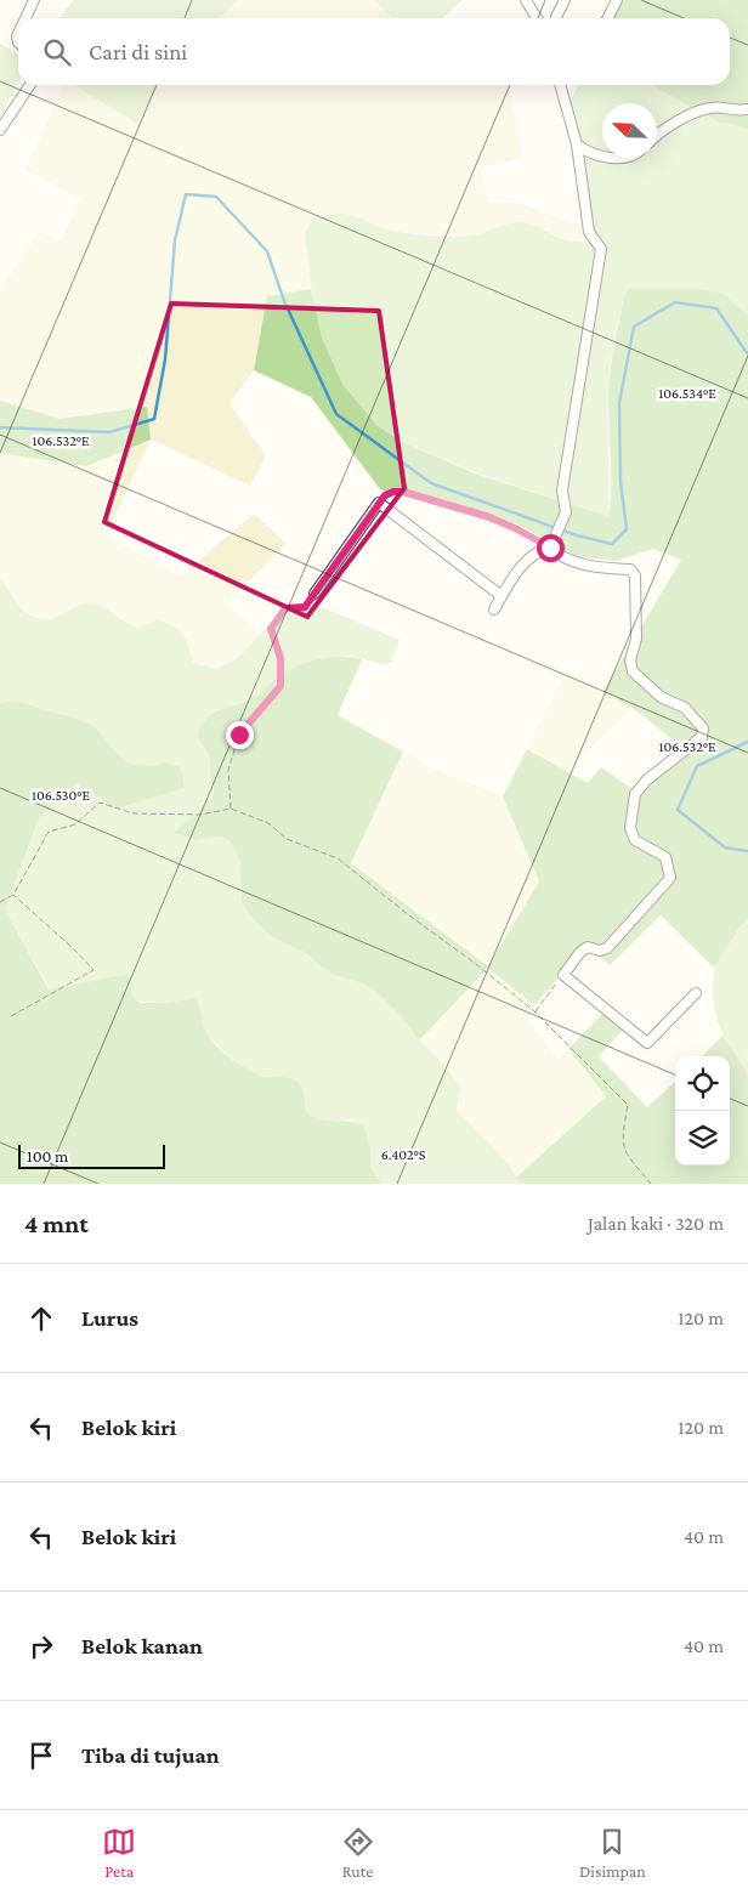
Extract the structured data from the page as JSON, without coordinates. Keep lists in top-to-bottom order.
{
  "scale_bar": "100 m",
  "north": "top left",
  "page": {
    "search": "Cari di sini",
    "scale": "100 m",
    "heading": ["4 mnt", "Jalan kaki · 320 m"],
    "list": [
      ["Lurus", "120 m"],
      ["Belok kiri", "120 m"],
      ["Belok kiri", "40 m"],
      ["Belok kanan", "40 m"],
      "Tiba di tujuan"
    ],
    "nav": ["Peta", "Rute", "Disimpan"]
  },
  "coordinates": [
    "106.534°E",
    "106.532°E",
    "106.530°E",
    "6.402°S"
  ]
}
